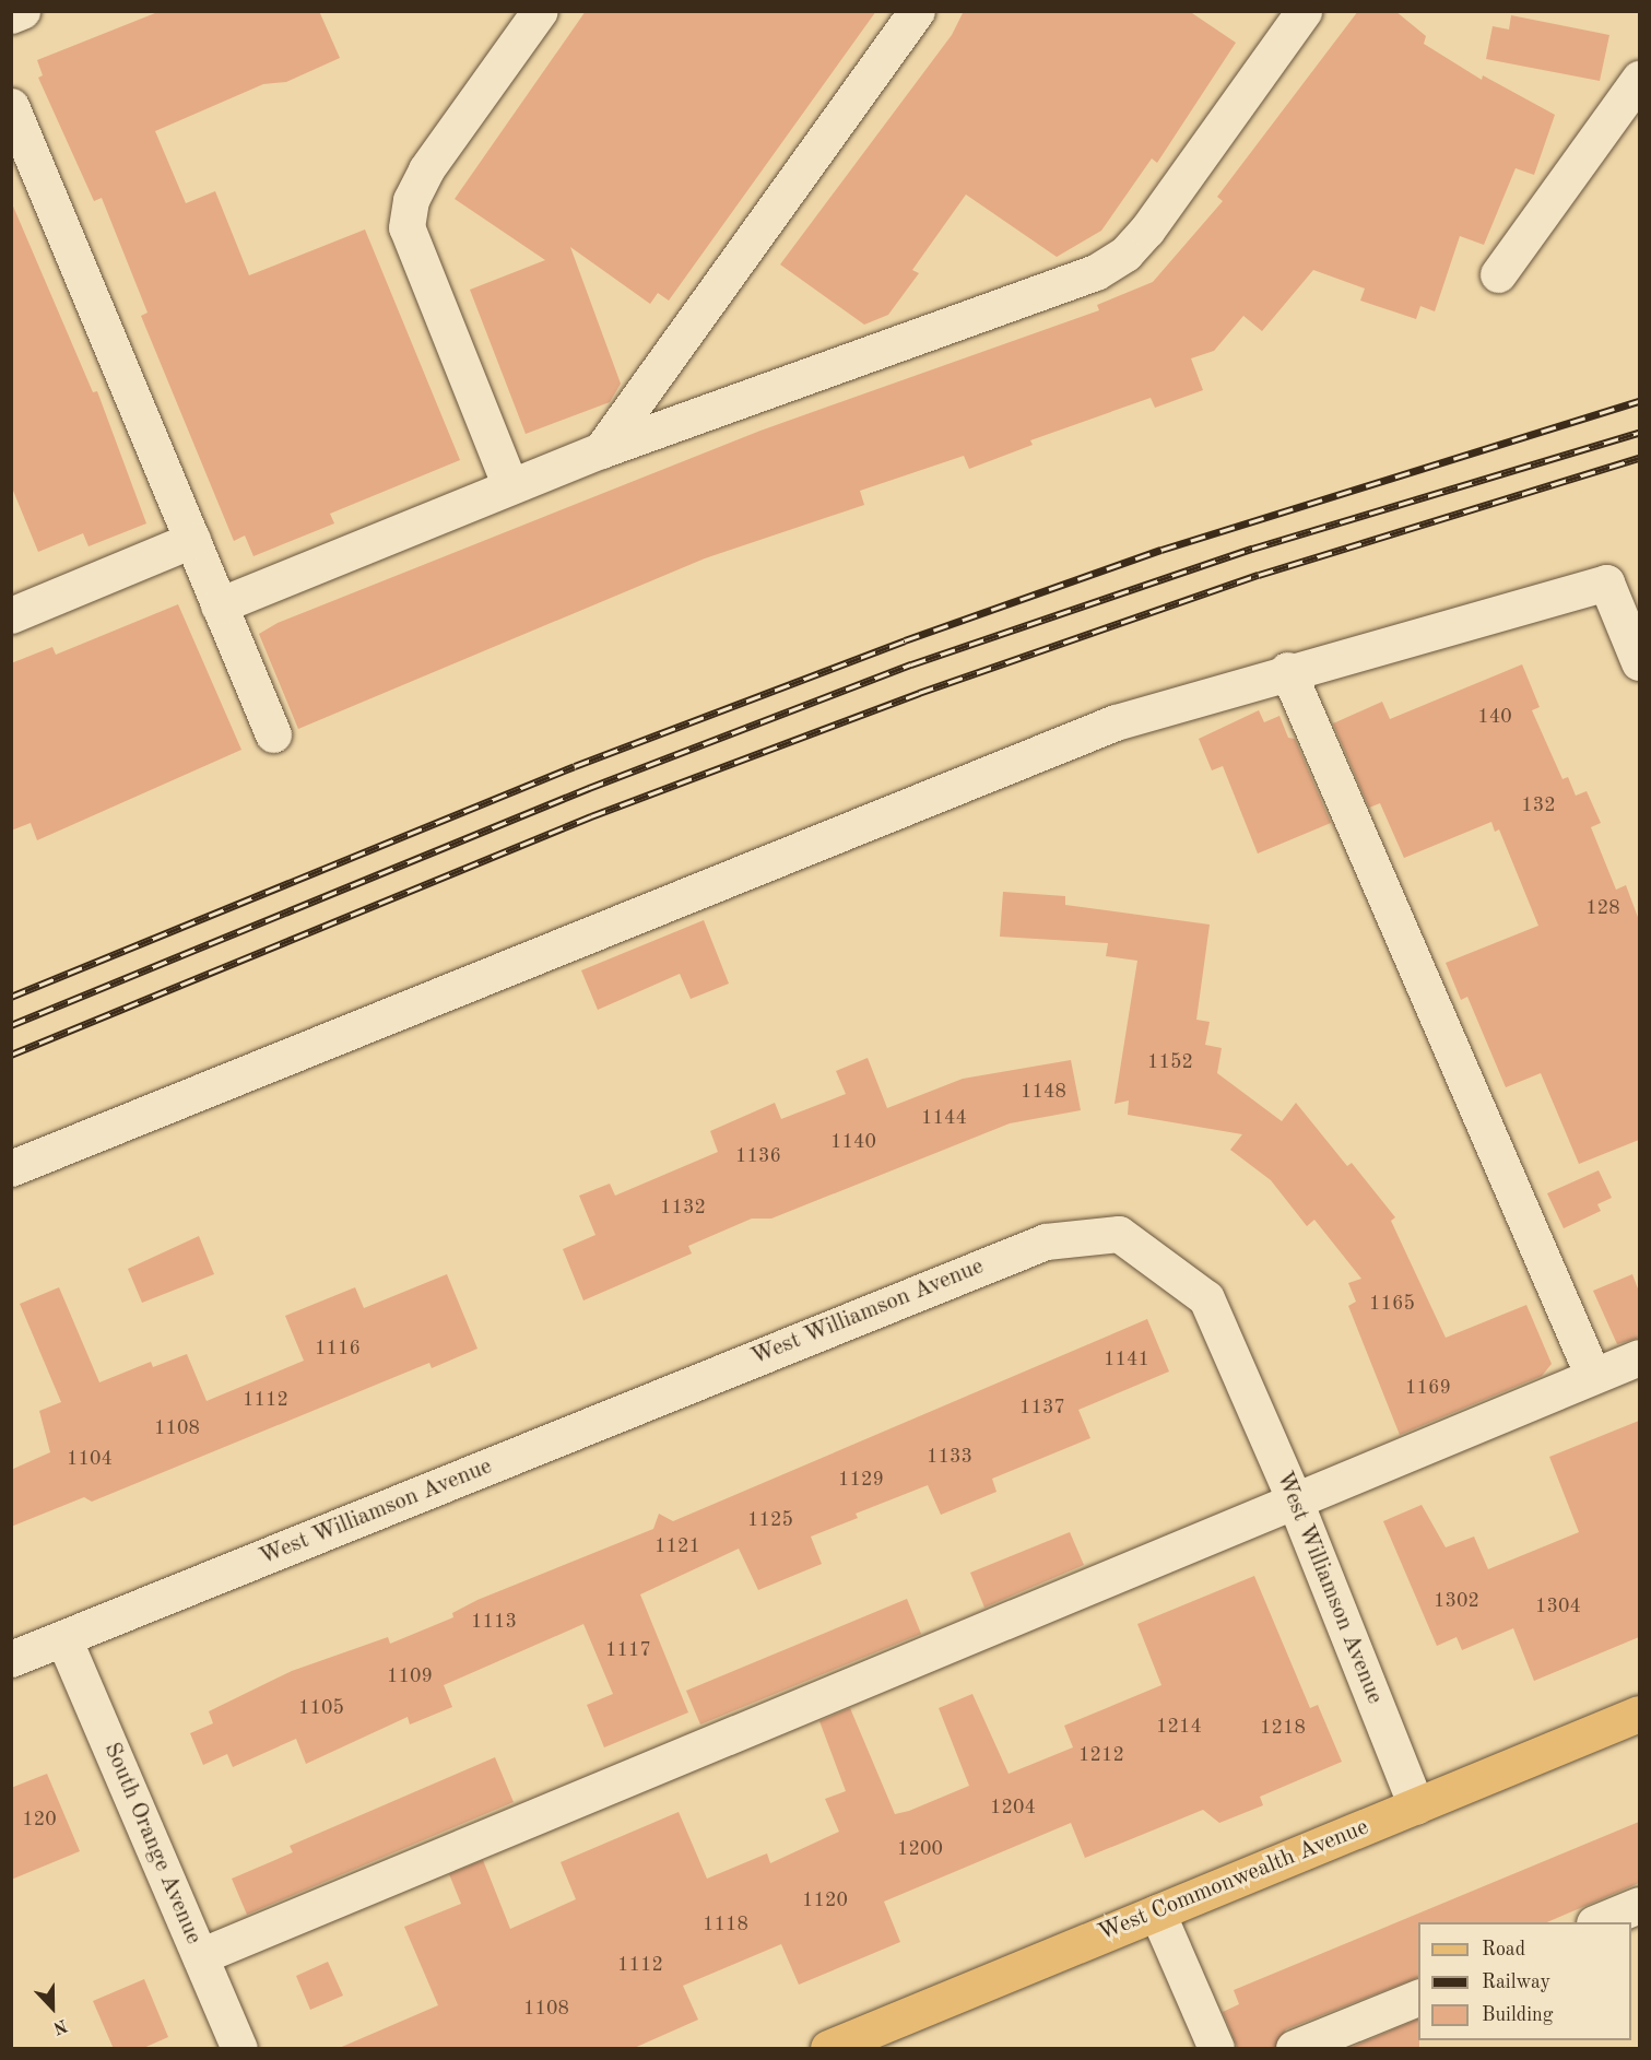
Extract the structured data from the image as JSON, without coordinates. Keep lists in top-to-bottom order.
{
  "streets": {
    "main road": ["West Commonwealth Avenue"],
    "street": ["West Williamson Avenue", "South Orange Avenue"]
  },
  "crossings": [
    ["West Williamson Avenue", "South Orange Avenue"],
    ["West Williamson Avenue", "West Commonwealth Avenue"]
  ],
  "house_numbers": [
    "140",
    "132",
    "128",
    "1152",
    "1148",
    "1144",
    "1140",
    "1136",
    "1132",
    "1165",
    "1116",
    "1141",
    "1169",
    "1112",
    "1137",
    "1108",
    "1133",
    "1104",
    "1129",
    "1125",
    "1121",
    "1302",
    "1304",
    "1113",
    "1117",
    "1109",
    "1105",
    "1214",
    "1218",
    "1212",
    "1204",
    "120",
    "1200",
    "1120",
    "1118",
    "1112",
    "1108"
  ],
  "legend": ["Road", "Railway", "Building"],
  "north": "bottom"
}
